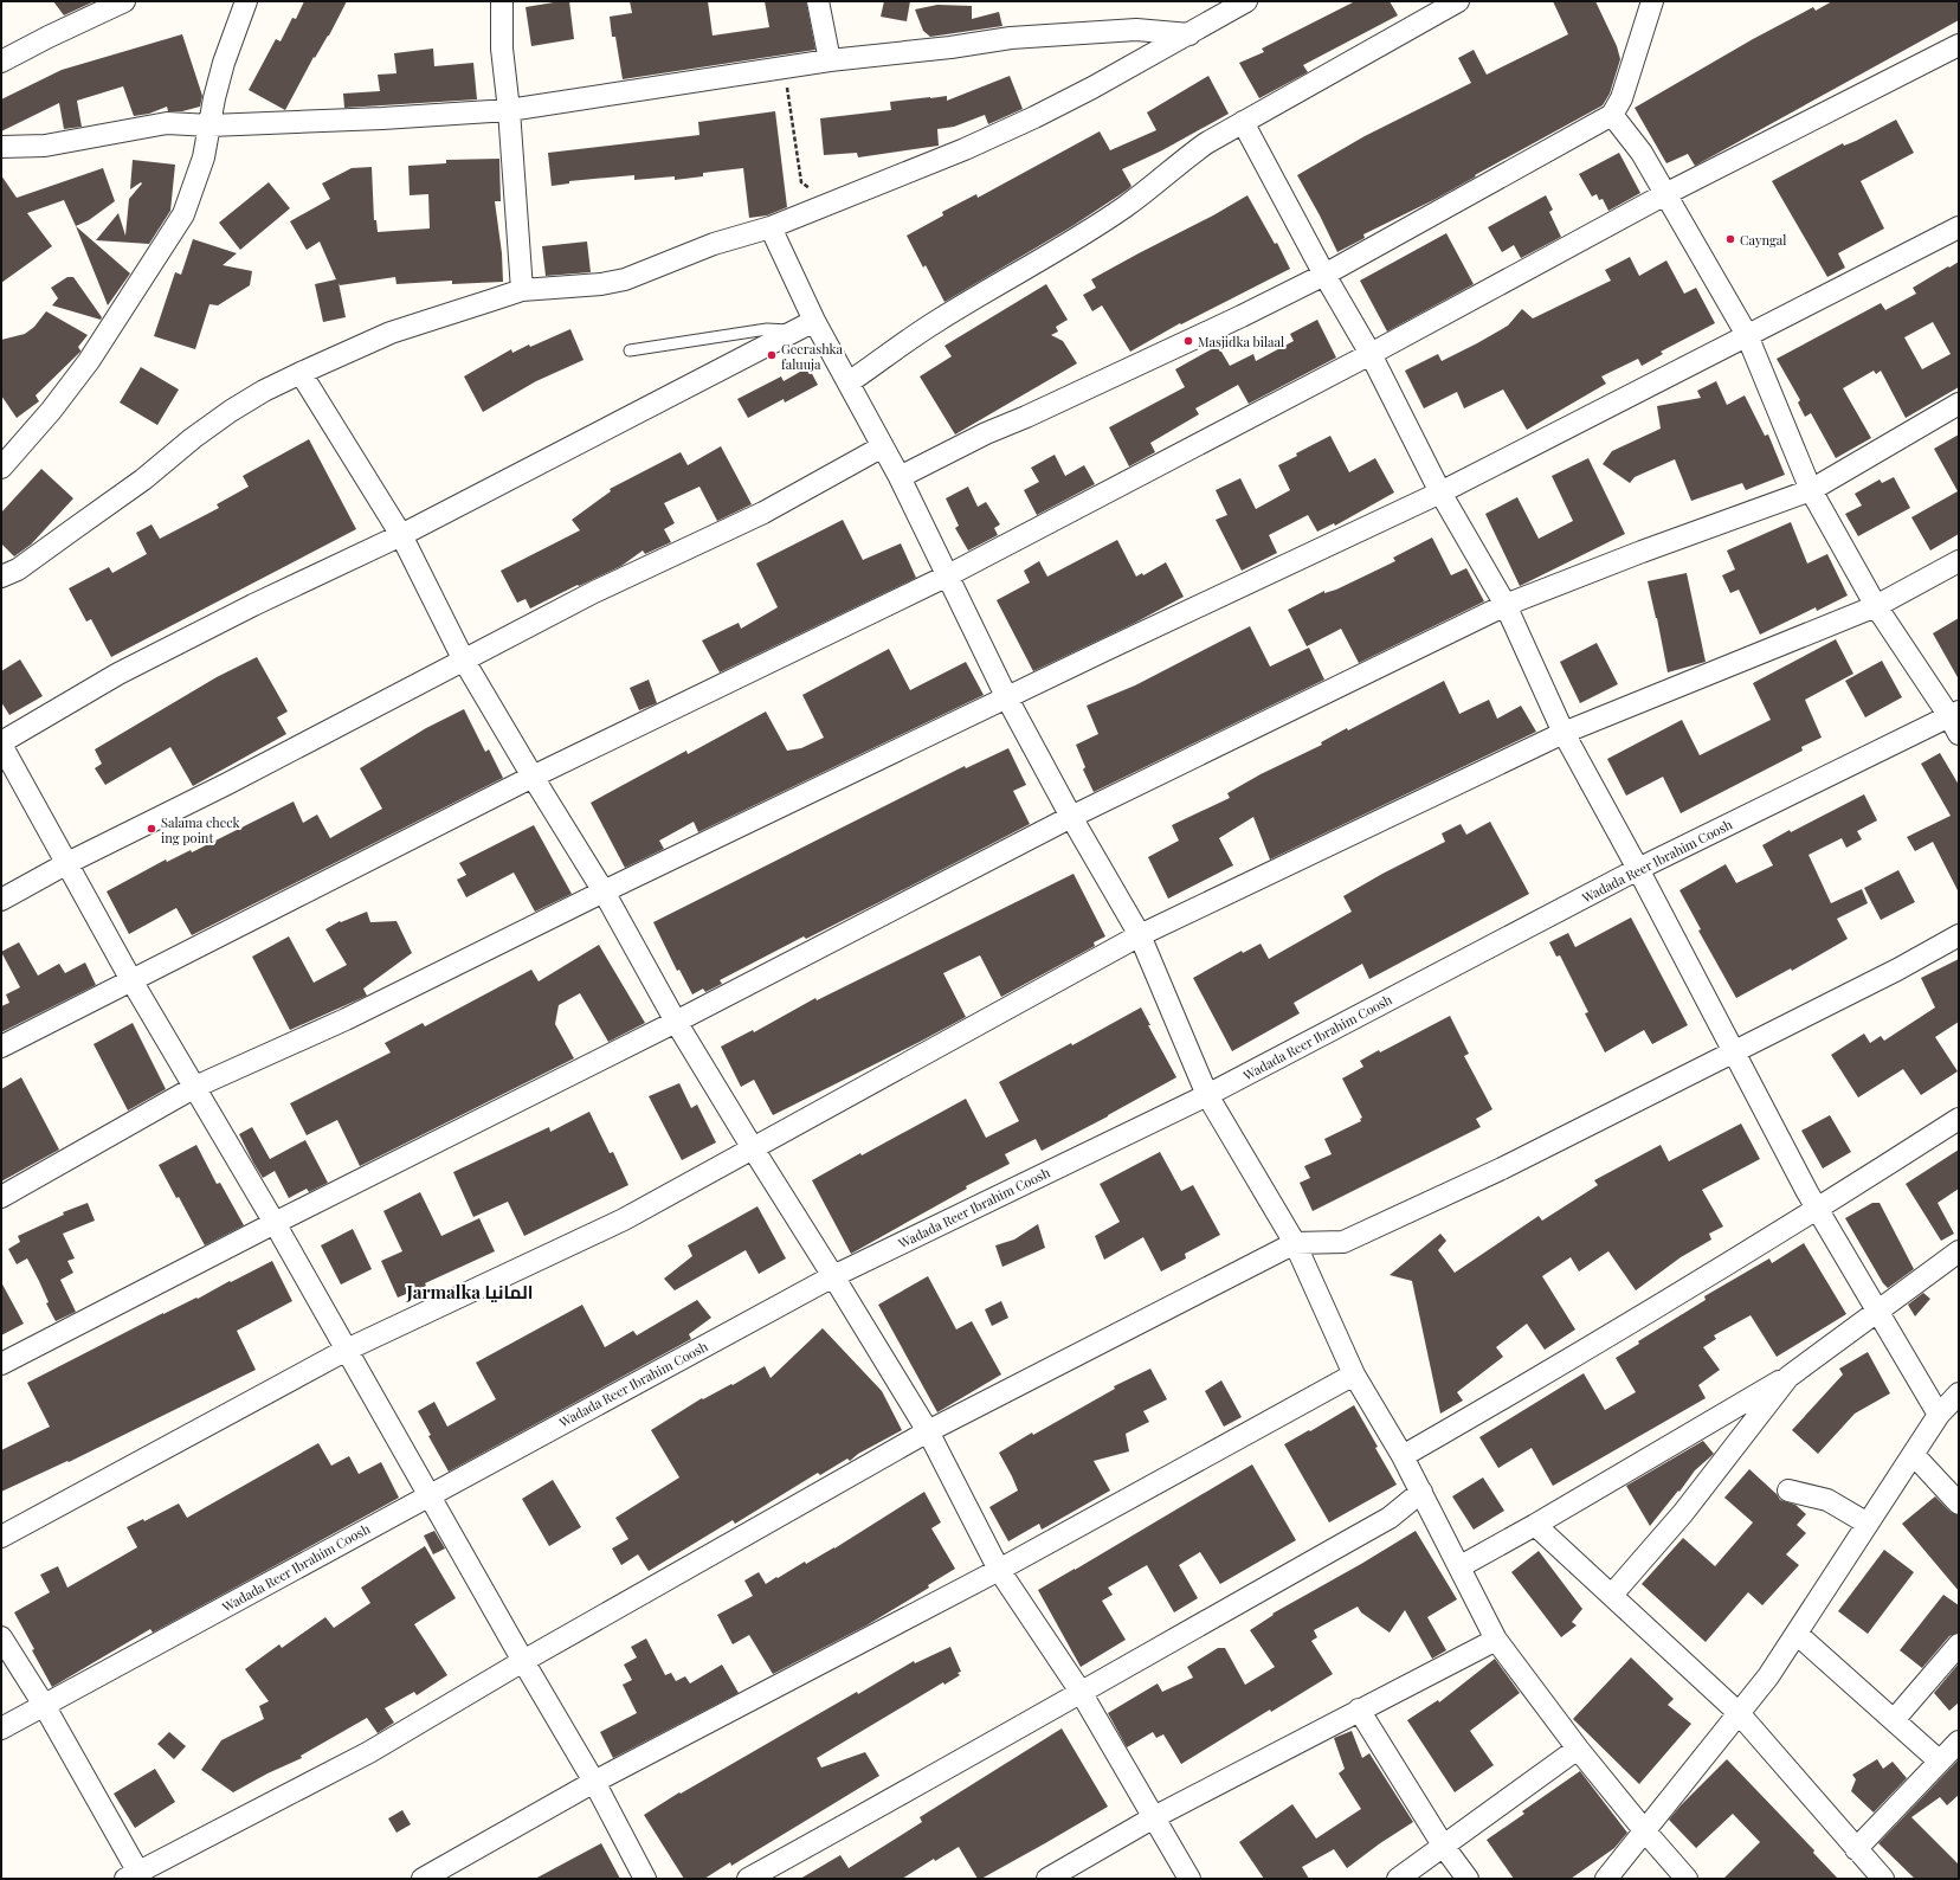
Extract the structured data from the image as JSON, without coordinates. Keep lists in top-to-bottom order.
{
  "streets": {
    "street": ["Wadada Reer Ibrahim Coosh"]
  },
  "districts": ["Jarmalka المانيا"],
  "places": [
    "Cayngal",
    "Masjidka bilaal",
    "Geerashka faluuja",
    "Salama check ing point"
  ]
}
